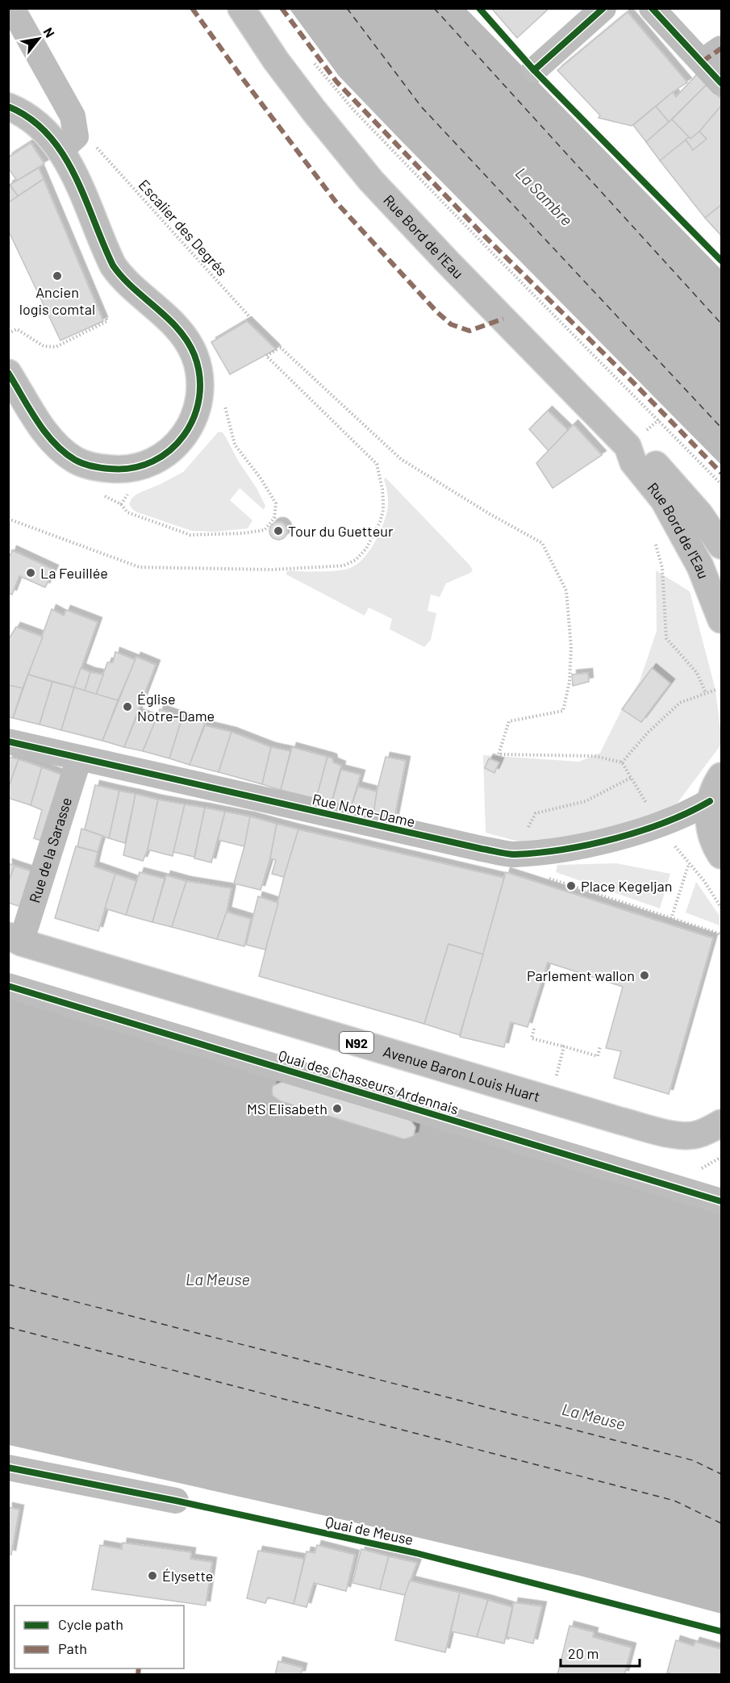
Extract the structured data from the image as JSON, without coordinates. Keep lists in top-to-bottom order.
{
  "streets": {
    "main road": ["Rue Bord de l'Eau", "N92", "Avenue Baron Louis Huart"],
    "street": ["Rue Notre-Dame", "Rue de la Sarasse", "Quai des Chasseurs Ardennais"],
    "path": ["Escalier des Degrés"],
    "cycle path": ["Quai de Meuse"]
  },
  "crossings": [
    ["Rue Notre-Dame", "Rue de la Sarasse"],
    ["Rue de la Sarasse", "Avenue Baron Louis Huart"]
  ],
  "water": ["La Sambre", "La Meuse"],
  "places": [
    "Ancien logis comtal",
    "Tour du Guetteur",
    "La Feuillée",
    "Église Notre-Dame",
    "Place Kegeljan",
    "Parlement wallon",
    "MS Elisabeth",
    "Élysette"
  ],
  "legend": ["Cycle path", "Path"],
  "scale_bar": "20 m",
  "north": "top right"
}
